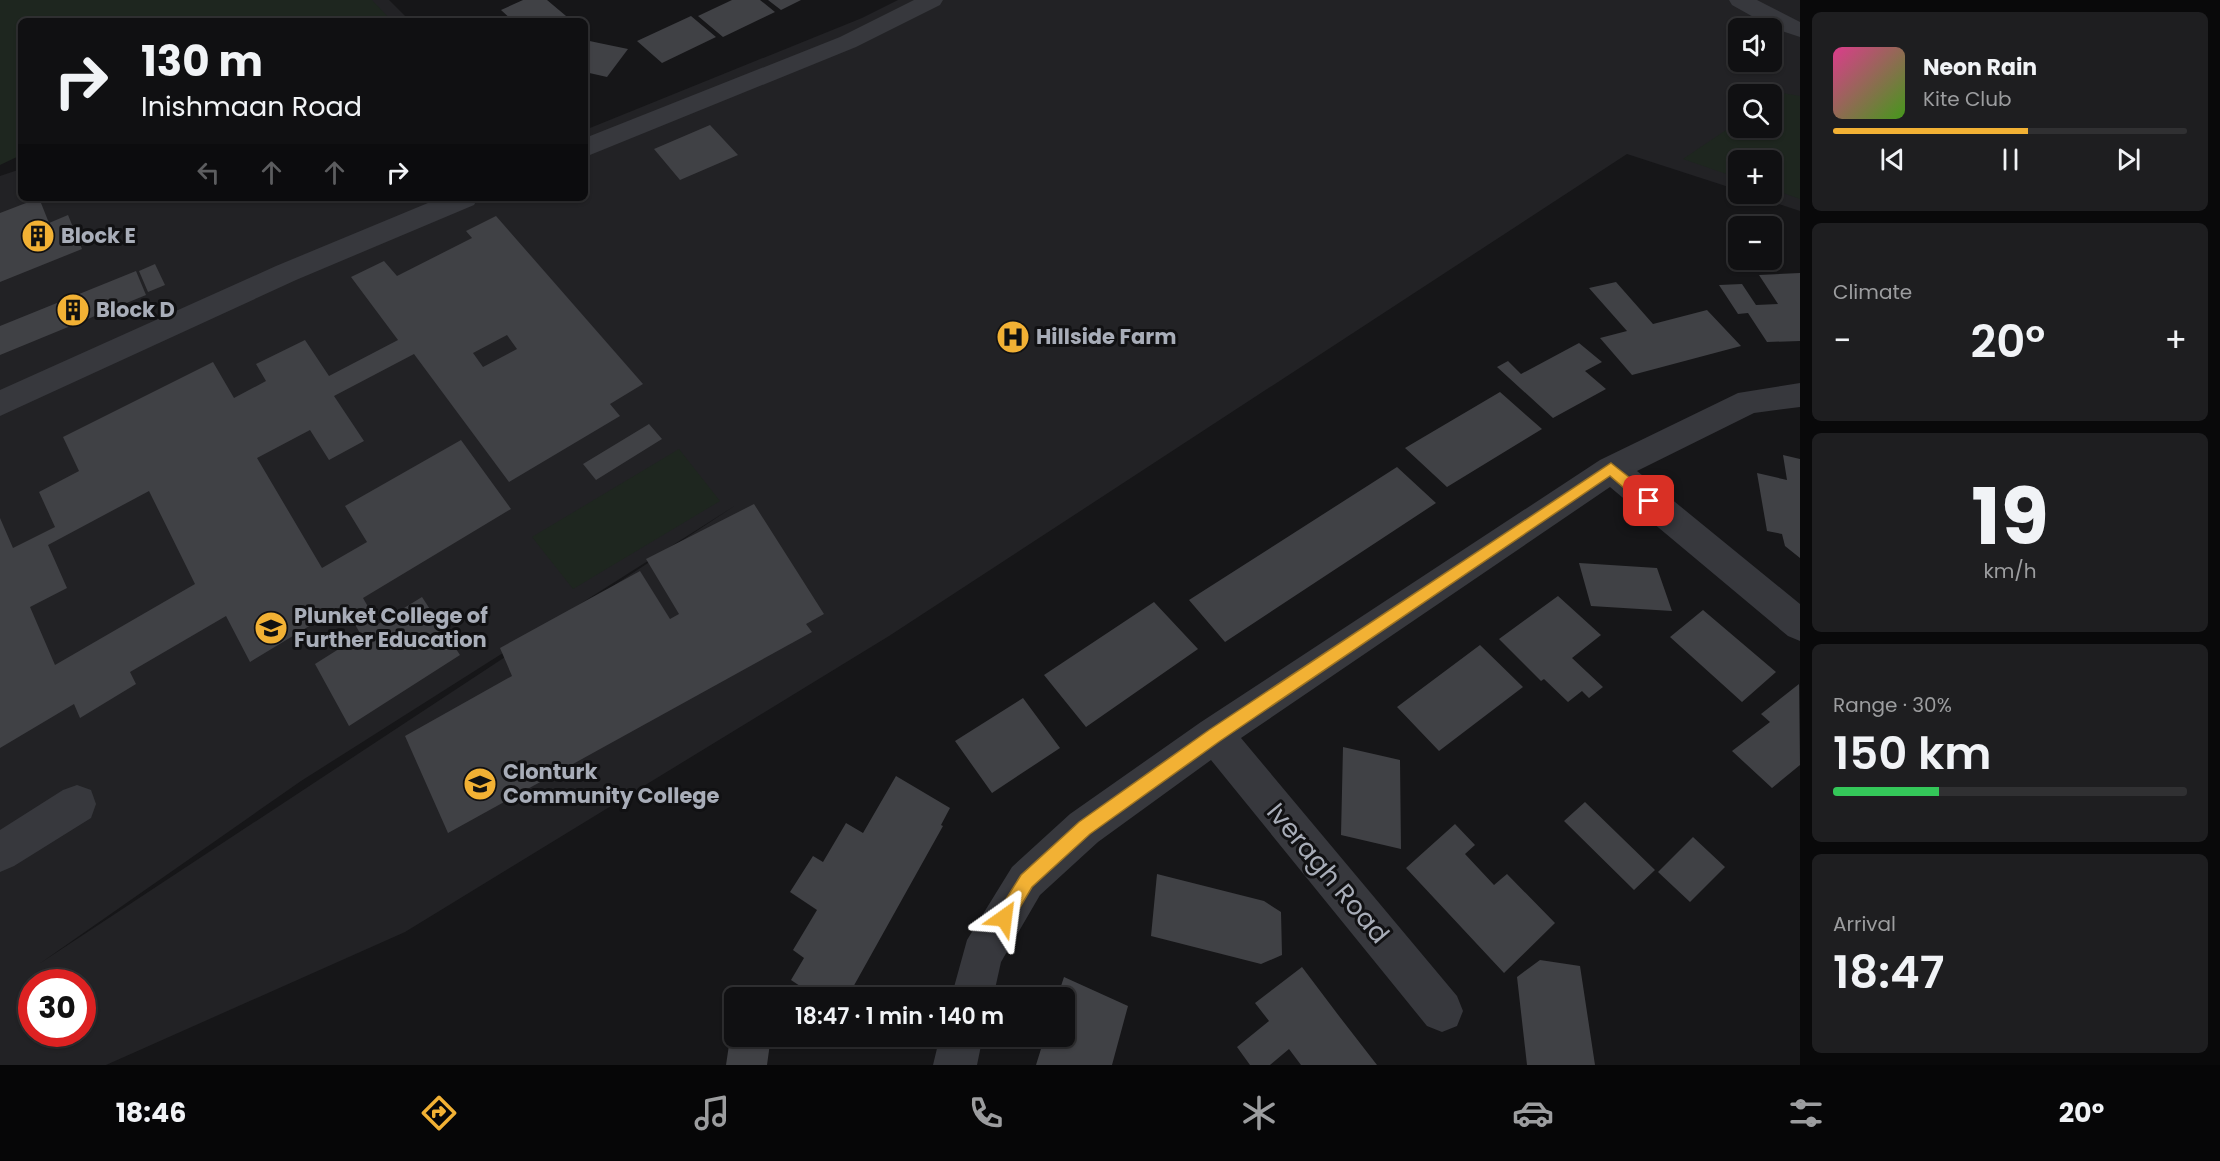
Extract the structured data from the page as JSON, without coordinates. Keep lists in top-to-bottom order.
{
  "streets": {
    "street": ["Iveragh Road"]
  },
  "places": {
    "building": ["Block E", "Block D"],
    "hospital": ["Hillside Farm"],
    "school or university": ["Plunket College of Further Education", "Clonturk Community College"]
  },
  "page": {
    "map_buttons": ["+", "−"],
    "turn": ["130 m", "Inishmaan Road"],
    "song": ["Neon Rain", "Kite Club"],
    "tile": [
      "Climate",
      ["19", "km/h"],
      ["Range · 30%", "150 km"],
      ["Arrival", "18:47"]
    ],
    "heat": ["−", "20°", "+"],
    "limit": "30",
    "trip": "18:47 · 1 min · 140 m",
    "tabs": ["18:46", "20°"]
  }
}
